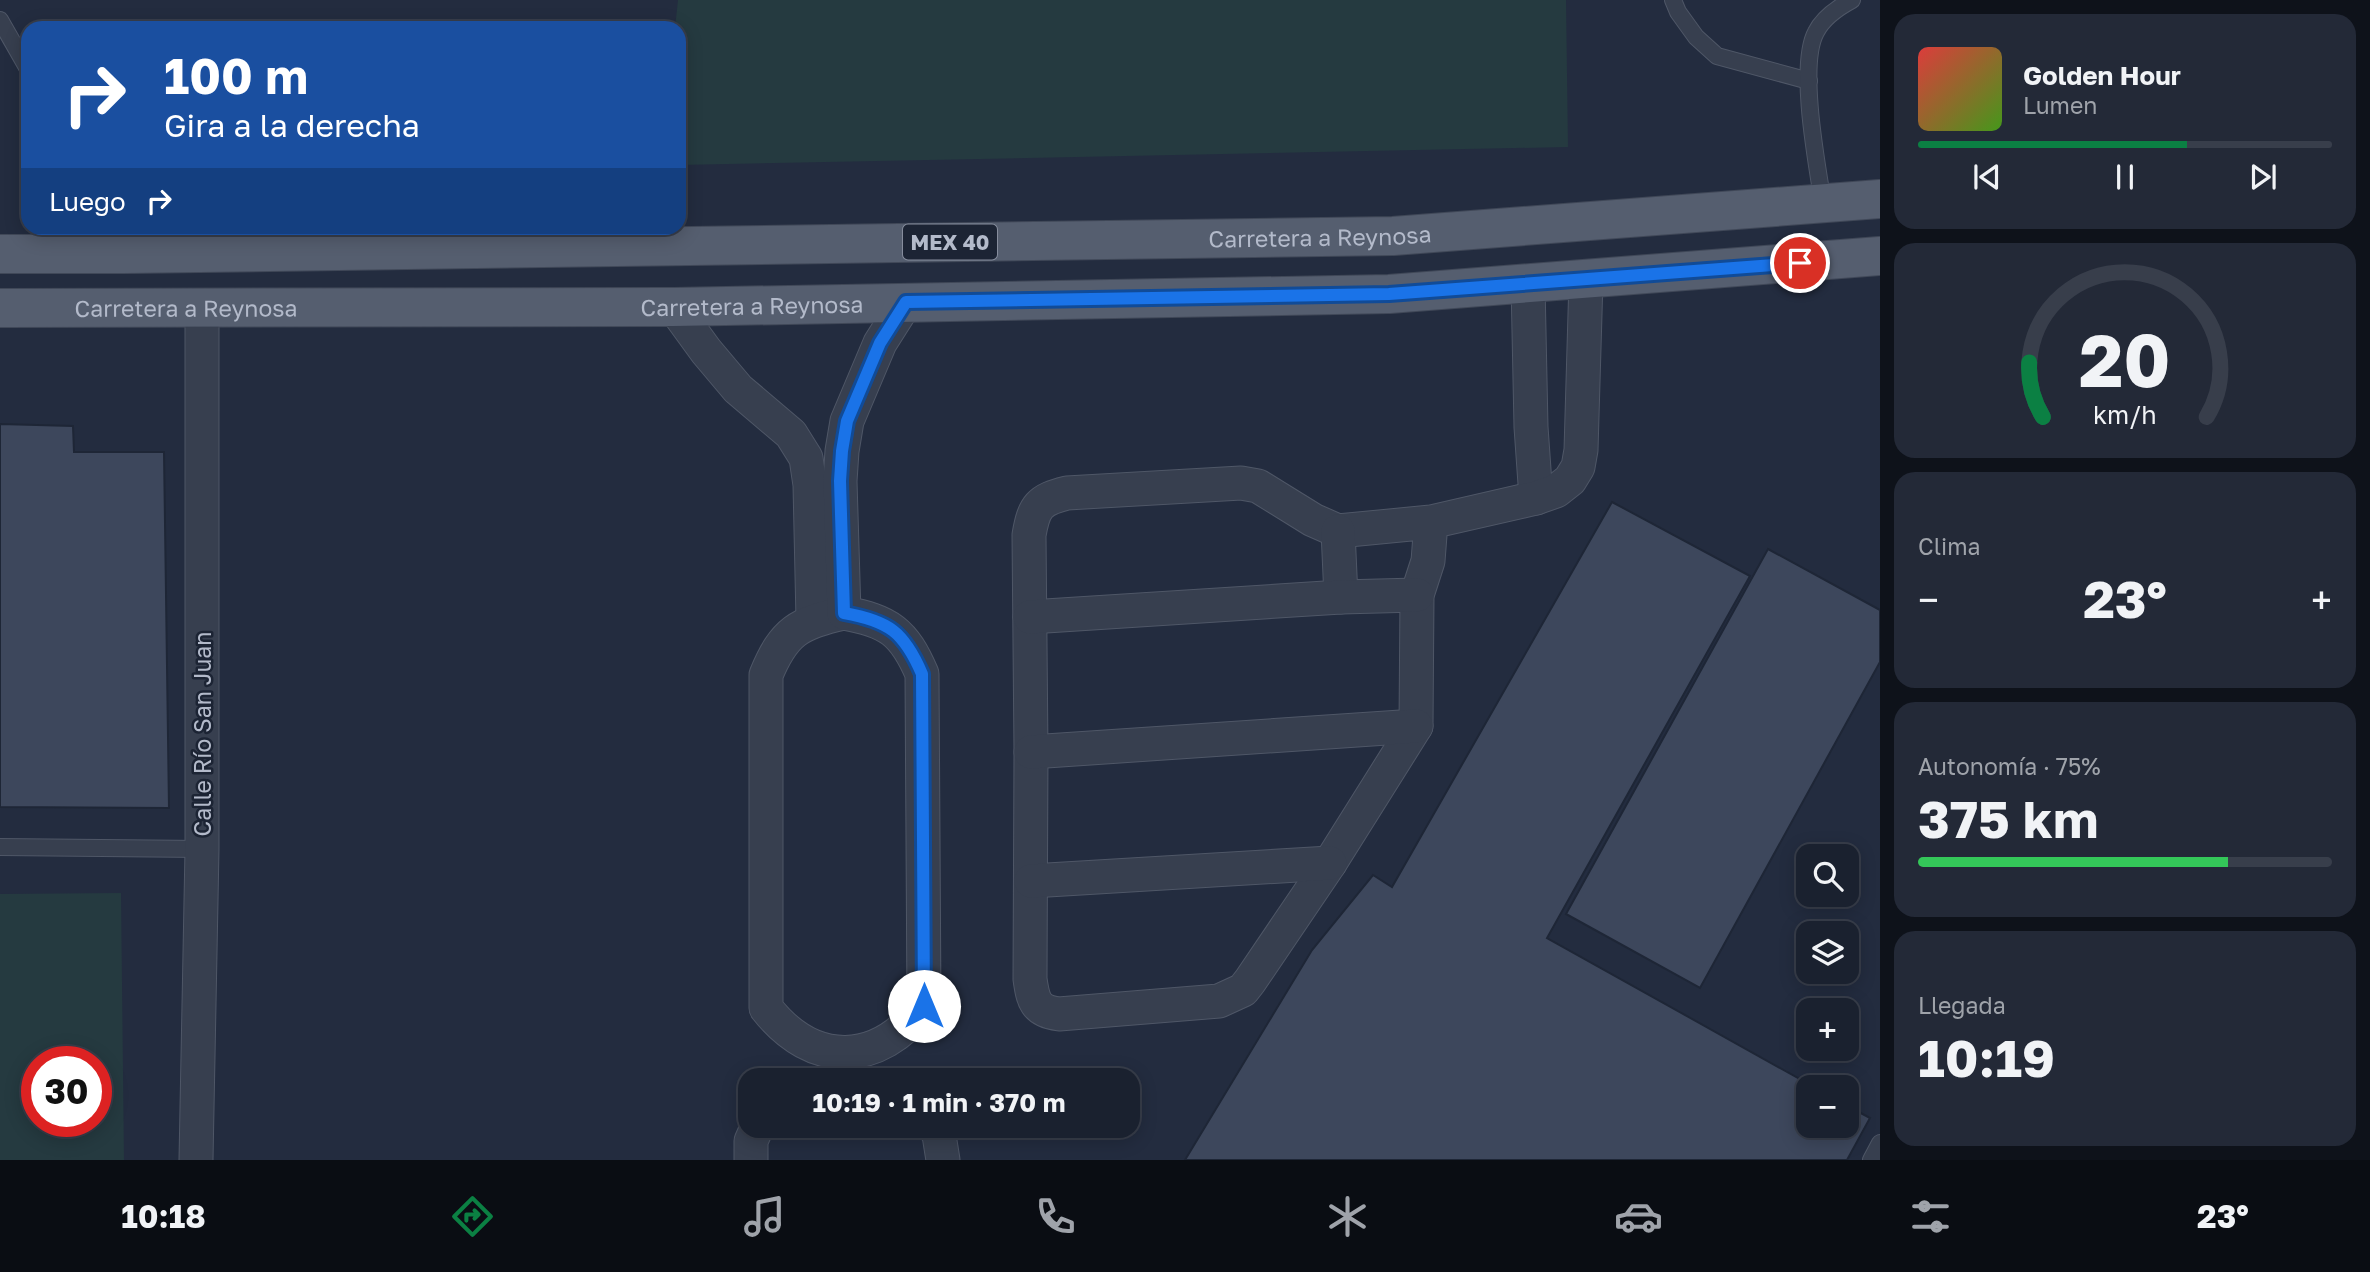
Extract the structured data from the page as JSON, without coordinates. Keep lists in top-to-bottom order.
{
  "streets": {
    "main road": ["Carretera a Reynosa", "MEX 40"],
    "street": ["Calle Río San Juan"]
  },
  "crossings": [
    ["Carretera a Reynosa", "Calle Río San Juan"]
  ],
  "page": {
    "turn": ["100 m", "Gira a la derecha"],
    "song": ["Golden Hour", "Lumen"],
    "then": "Luego",
    "tile": [
      "Clima",
      ["Autonomía · 75%", "375 km"],
      ["Llegada", "10:19"]
    ],
    "heat": ["−", "23°", "+"],
    "map_buttons": ["+", "−"],
    "limit": "30",
    "trip": "10:19 · 1 min · 370 m",
    "tabs": ["10:18", "23°"],
    "gauge": ["20", "km/h"]
  }
}
